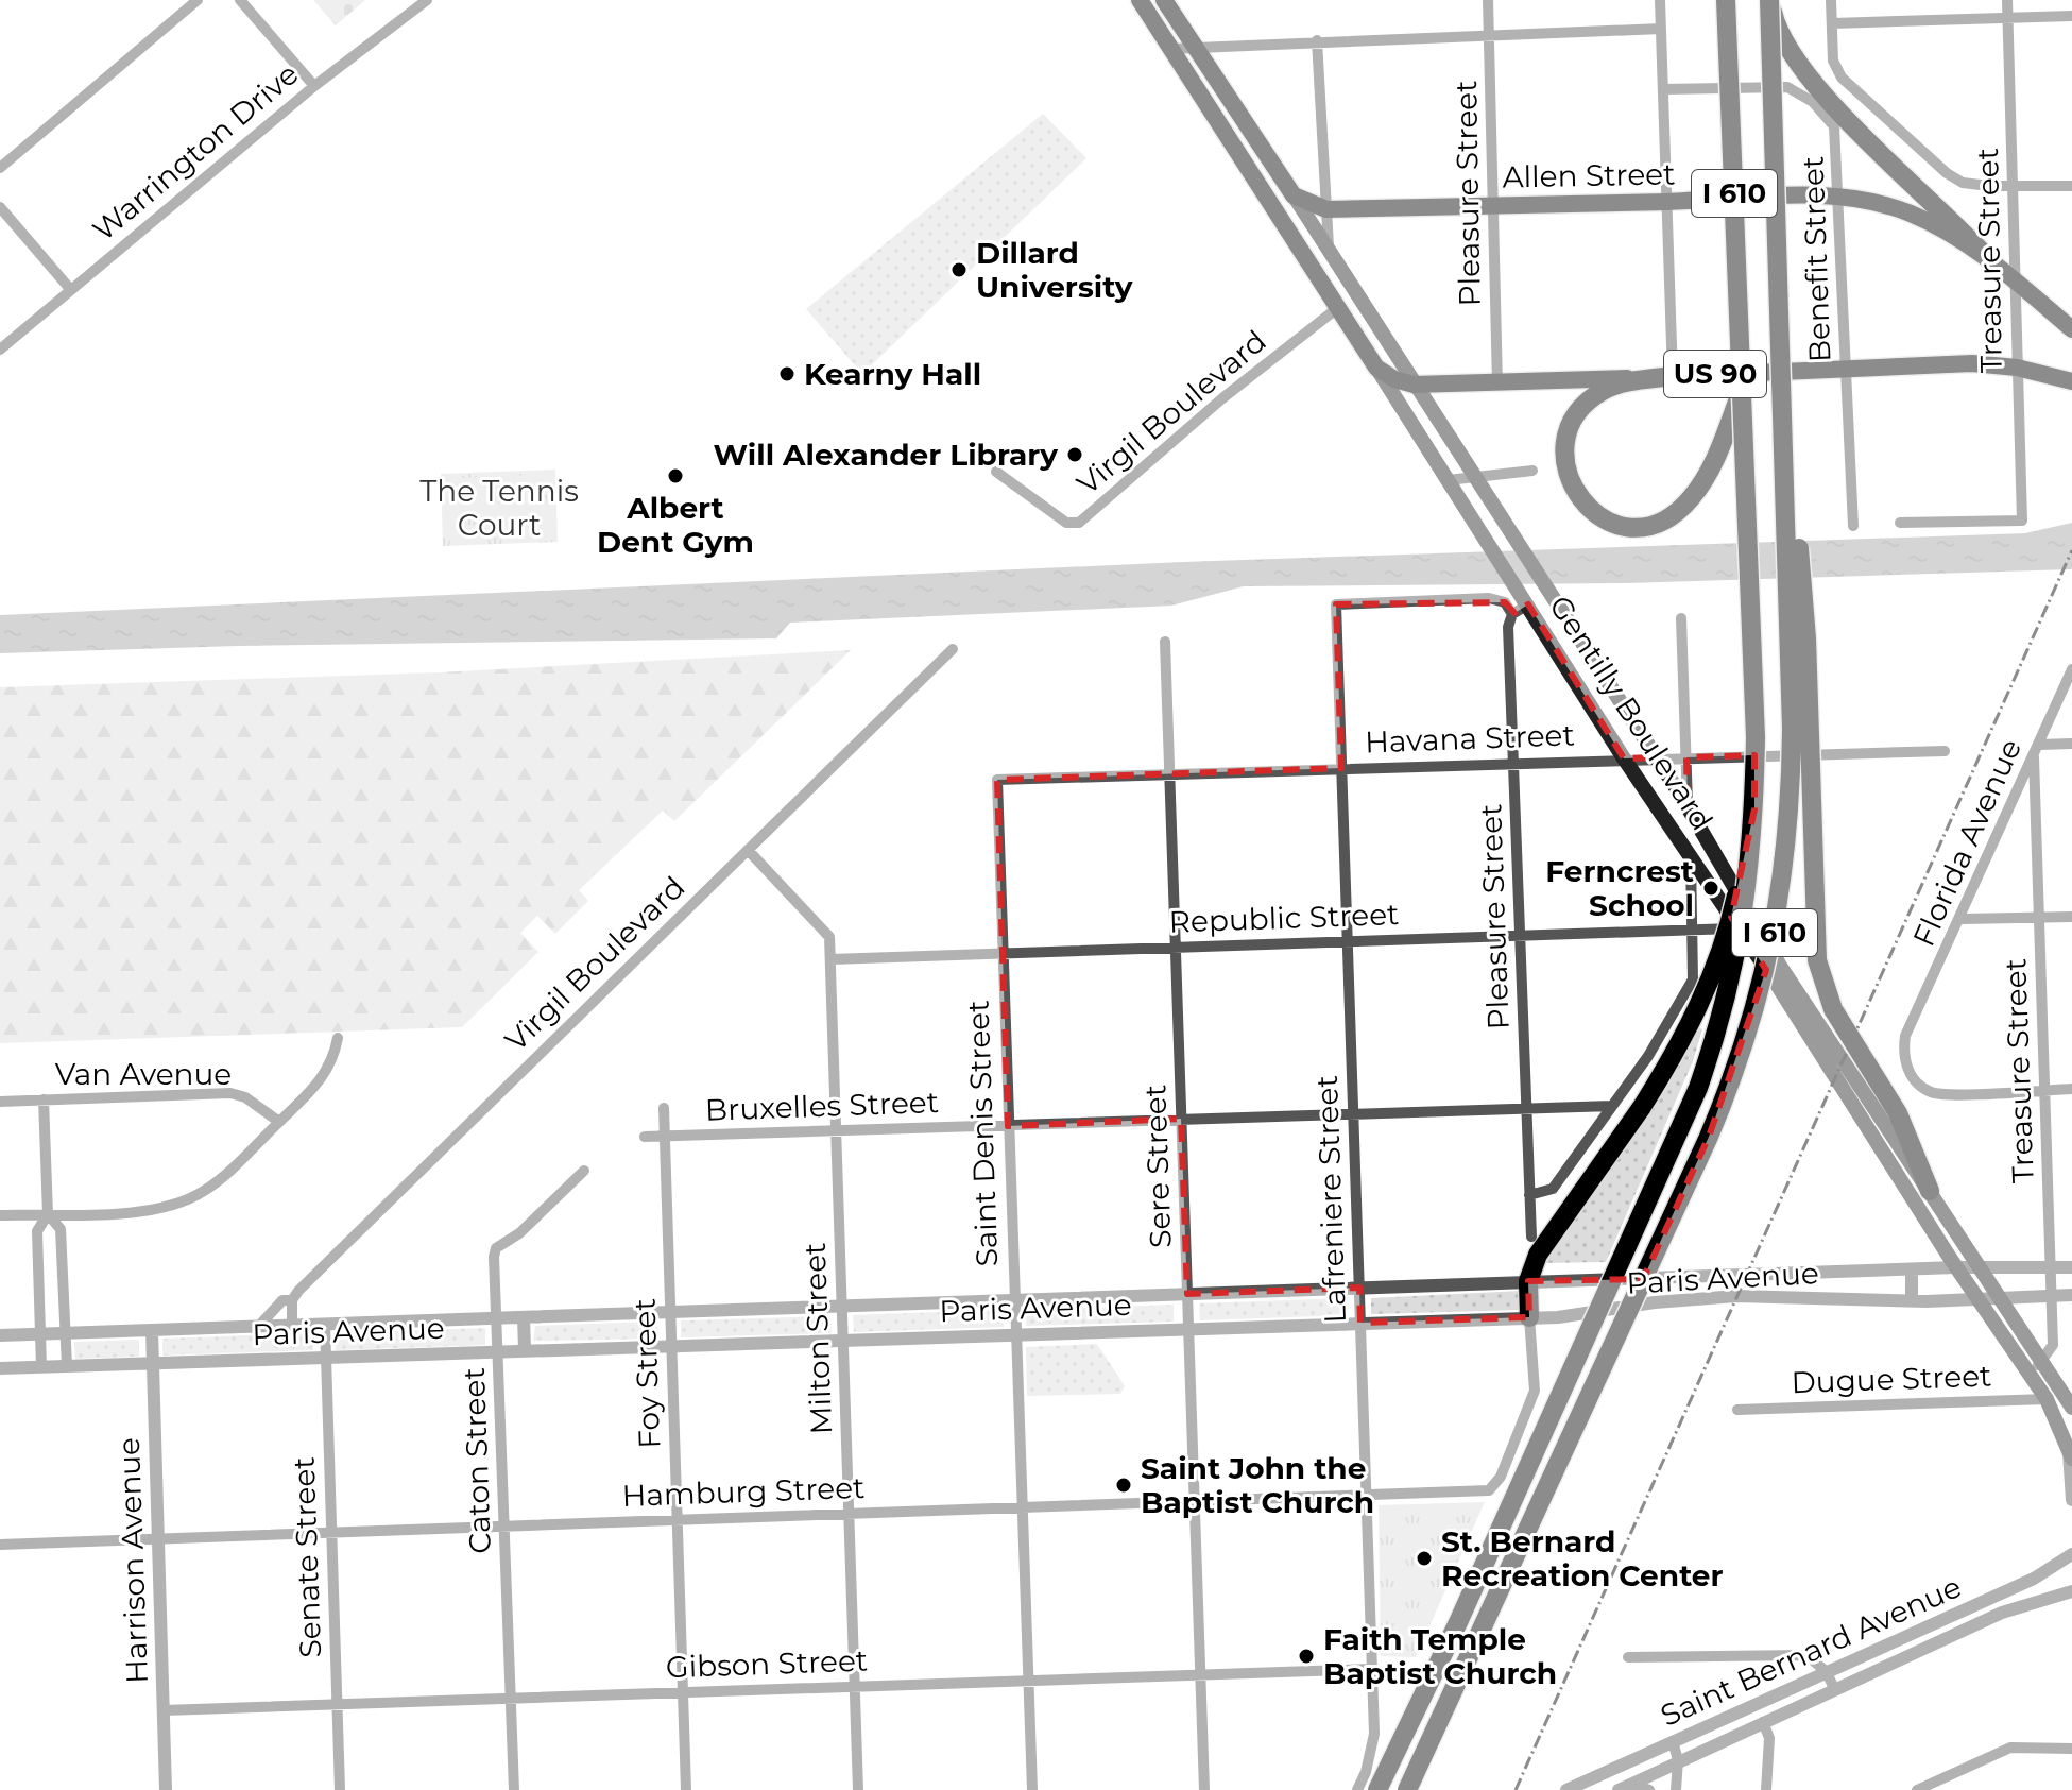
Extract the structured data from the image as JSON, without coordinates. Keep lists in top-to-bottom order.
{
  "streets": {
    "highway": ["I 610"],
    "main road": ["Allen Street", "US 90", "Gentilly Boulevard"],
    "street": [
      "Warrington Drive",
      "Pleasure Street",
      "Benefit Street",
      "Treasure Street",
      "Virgil Boulevard",
      "Havana Street",
      "Florida Avenue",
      "Republic Street",
      "Van Avenue",
      "Bruxelles Street",
      "Saint Denis Street",
      "Sere Street",
      "Lafreniere Street",
      "Paris Avenue",
      "Milton Street",
      "Foy Street",
      "Dugue Street",
      "Caton Street",
      "Hamburg Street",
      "Senate Street",
      "Harrison Avenue",
      "Saint Bernard Avenue",
      "Gibson Street"
    ]
  },
  "crossings": [
    ["Allen Street", "Pleasure Street"],
    ["Allen Street", "Benefit Street"],
    ["Allen Street", "Treasure Street"],
    ["Allen Street", "Gentilly Boulevard"],
    ["Pleasure Street", "US 90"],
    ["Pleasure Street", "Havana Street"],
    ["Pleasure Street", "Republic Street"],
    ["Pleasure Street", "Bruxelles Street"],
    ["Pleasure Street", "Lafreniere Street"],
    ["Benefit Street", "US 90"],
    ["Treasure Street", "US 90"],
    ["Treasure Street", "Gentilly Boulevard"],
    ["Treasure Street", "Florida Avenue"],
    ["Treasure Street", "Paris Avenue"],
    ["US 90", "Gentilly Boulevard"],
    ["Virgil Boulevard", "Gentilly Boulevard"],
    ["Virgil Boulevard", "Paris Avenue"],
    ["Virgil Boulevard", "Milton Street"],
    ["Gentilly Boulevard", "Havana Street"],
    ["Gentilly Boulevard", "Republic Street"],
    ["Gentilly Boulevard", "Paris Avenue"],
    ["Gentilly Boulevard", "Dugue Street"],
    ["Havana Street", "Saint Denis Street"],
    ["Havana Street", "Sere Street"],
    ["Havana Street", "Lafreniere Street"],
    ["Republic Street", "Saint Denis Street"],
    ["Republic Street", "Sere Street"],
    ["Republic Street", "Lafreniere Street"],
    ["Republic Street", "Milton Street"],
    ["Bruxelles Street", "Saint Denis Street"],
    ["Bruxelles Street", "Sere Street"],
    ["Bruxelles Street", "Lafreniere Street"],
    ["Bruxelles Street", "Milton Street"],
    ["Bruxelles Street", "Foy Street"],
    ["Saint Denis Street", "Paris Avenue"],
    ["Saint Denis Street", "Hamburg Street"],
    ["Saint Denis Street", "Gibson Street"],
    ["Sere Street", "Paris Avenue"],
    ["Sere Street", "Hamburg Street"],
    ["Sere Street", "Gibson Street"],
    ["Lafreniere Street", "Paris Avenue"],
    ["Lafreniere Street", "Hamburg Street"],
    ["Lafreniere Street", "Gibson Street"],
    ["Paris Avenue", "Milton Street"],
    ["Paris Avenue", "Foy Street"],
    ["Paris Avenue", "Caton Street"],
    ["Paris Avenue", "Hamburg Street"],
    ["Paris Avenue", "Senate Street"],
    ["Paris Avenue", "Harrison Avenue"],
    ["Milton Street", "Hamburg Street"],
    ["Milton Street", "Gibson Street"],
    ["Foy Street", "Hamburg Street"],
    ["Foy Street", "Gibson Street"],
    ["Caton Street", "Hamburg Street"],
    ["Caton Street", "Gibson Street"],
    ["Hamburg Street", "Senate Street"],
    ["Hamburg Street", "Harrison Avenue"],
    ["Senate Street", "Gibson Street"],
    ["Harrison Avenue", "Gibson Street"]
  ],
  "parks": ["The Tennis Court"],
  "places": [
    "Dillard University",
    "Kearny Hall",
    "Will Alexander Library",
    "Albert Dent Gym",
    "Ferncrest School",
    "Saint John the Baptist Church",
    "St. Bernard Recreation Center",
    "Faith Temple Baptist Church"
  ]
}
